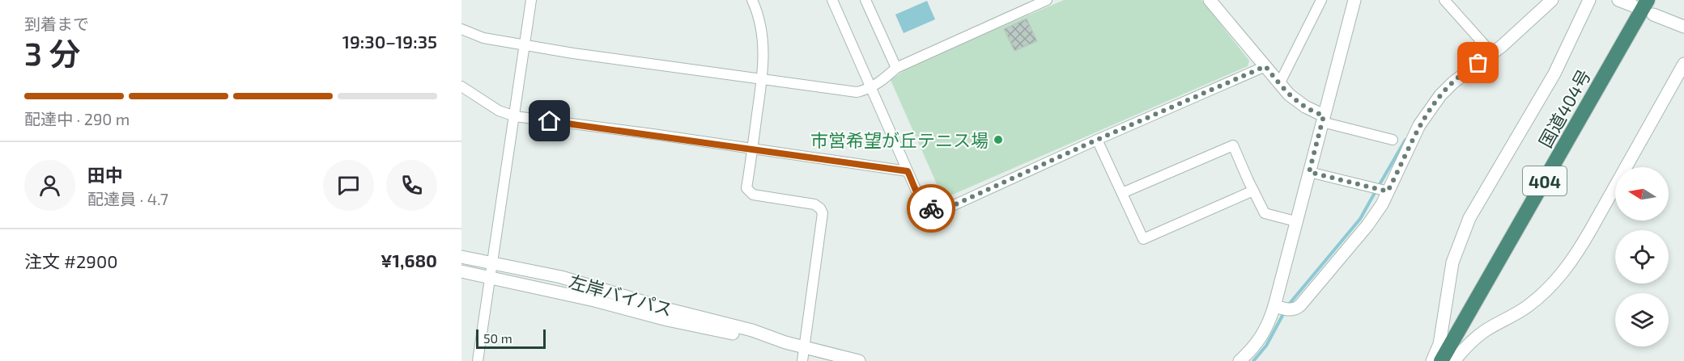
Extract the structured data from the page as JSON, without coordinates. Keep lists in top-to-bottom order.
{
  "streets": {
    "highway": ["国道404号", "404"],
    "street": ["左岸バイパス"]
  },
  "places": ["市営希望が丘テニス場"],
  "scale_bar": "50 m",
  "north": "left",
  "page": {
    "heading": ["3 分", "到着まで", "19:30–19:35"],
    "panel": [
      "田中",
      "配達員 · 4.7",
      "注文 #2900",
      "¥1,680"
    ],
    "bar": "配達中 · 290 m",
    "scale": "50 m"
  }
}
